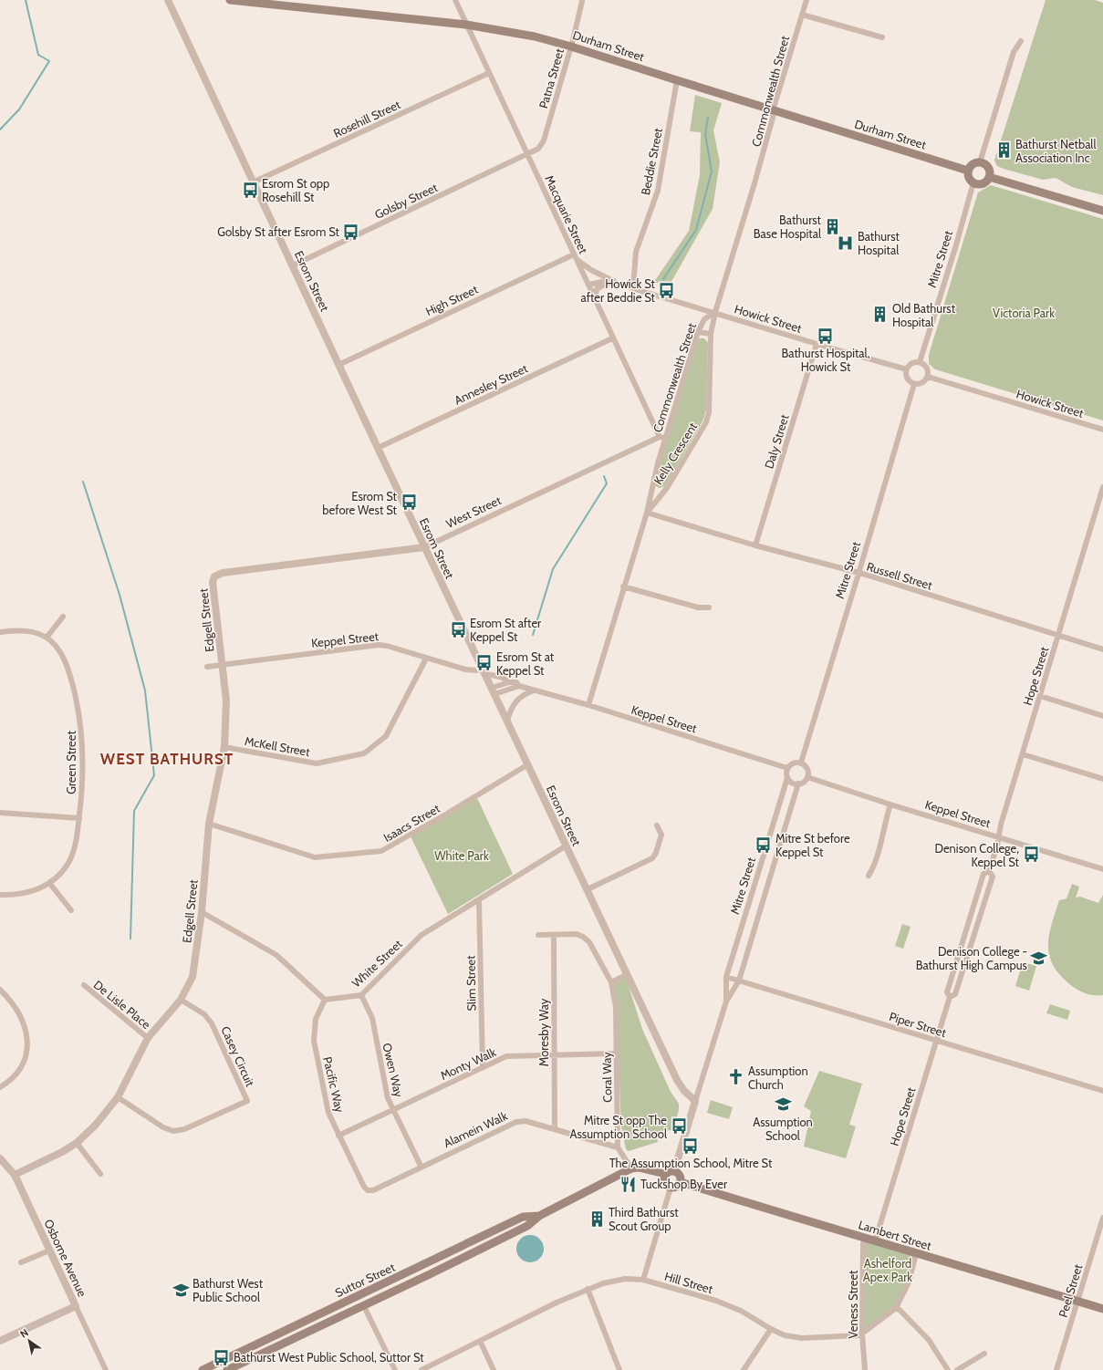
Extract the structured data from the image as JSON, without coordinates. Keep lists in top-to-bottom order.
{
  "streets": {
    "main road": ["Durham Street", "Lambert Street", "Suttor Street"],
    "street": [
      "Patna Street",
      "Commonwealth Street",
      "Rosehill Street",
      "Beddie Street",
      "Golsby Street",
      "Macquarie Street",
      "Mitre Street",
      "Esrom Street",
      "High Street",
      "Howick Street",
      "Annesley Street",
      "Daly Street",
      "Kelly Crescent",
      "West Street",
      "Russell Street",
      "Edgell Street",
      "Keppel Street",
      "Hope Street",
      "McKell Street",
      "Green Street",
      "Isaacs Street",
      "White Street",
      "Slim Street",
      "De Lisle Place",
      "Piper Street",
      "Moresby Way",
      "Casey Circuit",
      "Monty Walk",
      "Owen Way",
      "Coral Way",
      "Pacific Way",
      "Alamein Walk",
      "Osborne Avenue",
      "Hill Street",
      "Peel Street",
      "Veness Street"
    ]
  },
  "crossings": [
    ["Durham Street", "Patna Street"],
    ["Durham Street", "Commonwealth Street"],
    ["Durham Street", "Beddie Street"],
    ["Durham Street", "Macquarie Street"],
    ["Durham Street", "Mitre Street"],
    ["Patna Street", "Golsby Street"],
    ["Patna Street", "Macquarie Street"],
    ["Commonwealth Street", "Macquarie Street"],
    ["Commonwealth Street", "Howick Street"],
    ["Commonwealth Street", "Kelly Crescent"],
    ["Commonwealth Street", "West Street"],
    ["Commonwealth Street", "Russell Street"],
    ["Commonwealth Street", "Keppel Street"],
    ["Rosehill Street", "Macquarie Street"],
    ["Rosehill Street", "Esrom Street"],
    ["Beddie Street", "Howick Street"],
    ["Golsby Street", "Macquarie Street"],
    ["Golsby Street", "Esrom Street"],
    ["Macquarie Street", "High Street"],
    ["Macquarie Street", "Howick Street"],
    ["Macquarie Street", "Annesley Street"],
    ["Macquarie Street", "West Street"],
    ["Mitre Street", "Esrom Street"],
    ["Mitre Street", "Howick Street"],
    ["Mitre Street", "Russell Street"],
    ["Mitre Street", "Keppel Street"],
    ["Mitre Street", "Piper Street"],
    ["Mitre Street", "Lambert Street"],
    ["Esrom Street", "High Street"],
    ["Esrom Street", "Annesley Street"],
    ["Esrom Street", "West Street"],
    ["Esrom Street", "Keppel Street"],
    ["Esrom Street", "Isaacs Street"],
    ["Esrom Street", "White Street"],
    ["High Street", "Howick Street"],
    ["Howick Street", "Daly Street"],
    ["Howick Street", "Kelly Crescent"],
    ["Daly Street", "Russell Street"],
    ["Kelly Crescent", "Russell Street"],
    ["West Street", "Edgell Street"],
    ["Russell Street", "Hope Street"],
    ["Edgell Street", "Keppel Street"],
    ["Edgell Street", "McKell Street"],
    ["Edgell Street", "Isaacs Street"],
    ["Edgell Street", "De Lisle Place"],
    ["Edgell Street", "Casey Circuit"],
    ["Edgell Street", "Osborne Avenue"],
    ["Keppel Street", "Hope Street"],
    ["Keppel Street", "McKell Street"],
    ["Hope Street", "Piper Street"],
    ["Hope Street", "Lambert Street"],
    ["White Street", "Slim Street"],
    ["White Street", "Owen Way"],
    ["White Street", "Pacific Way"],
    ["Slim Street", "Monty Walk"],
    ["Moresby Way", "Monty Walk"],
    ["Moresby Way", "Coral Way"],
    ["Moresby Way", "Alamein Walk"],
    ["Monty Walk", "Owen Way"],
    ["Monty Walk", "Coral Way"],
    ["Monty Walk", "Pacific Way"],
    ["Owen Way", "Alamein Walk"],
    ["Coral Way", "Alamein Walk"],
    ["Pacific Way", "Alamein Walk"],
    ["Lambert Street", "Hill Street"],
    ["Lambert Street", "Peel Street"],
    ["Lambert Street", "Veness Street"],
    ["Hill Street", "Veness Street"]
  ],
  "districts": ["WEST BATHURST"],
  "parks": ["Victoria Park", "White Park", "Ashelford Apex Park"],
  "places": {
    "building": [
      "Bathurst Netball Association Inc",
      "Bathurst Base Hospital",
      "Old Bathurst Hospital",
      "Third Bathurst Scout Group"
    ],
    "bus stop": [
      "Esrom St opp Rosehill St",
      "Golsby St after Esrom St",
      "Howick St after Beddie St",
      "Bathurst Hospital, Howick St",
      "Esrom St before West St",
      "Esrom St after Keppel St",
      "Esrom St at Keppel St",
      "Mitre St before Keppel St",
      "Denison College, Keppel St",
      "Mitre St opp The Assumption School",
      "The Assumption School, Mitre St",
      "Bathurst West Public School, Suttor St"
    ],
    "hospital": ["Bathurst Hospital"],
    "school or university": ["Denison College - Bathurst High Campus", "Assumption School", "Bathurst West Public School"],
    "church": ["Assumption Church"],
    "restaurant": ["Tuckshop By Ever"]
  },
  "north": "top left"
}
